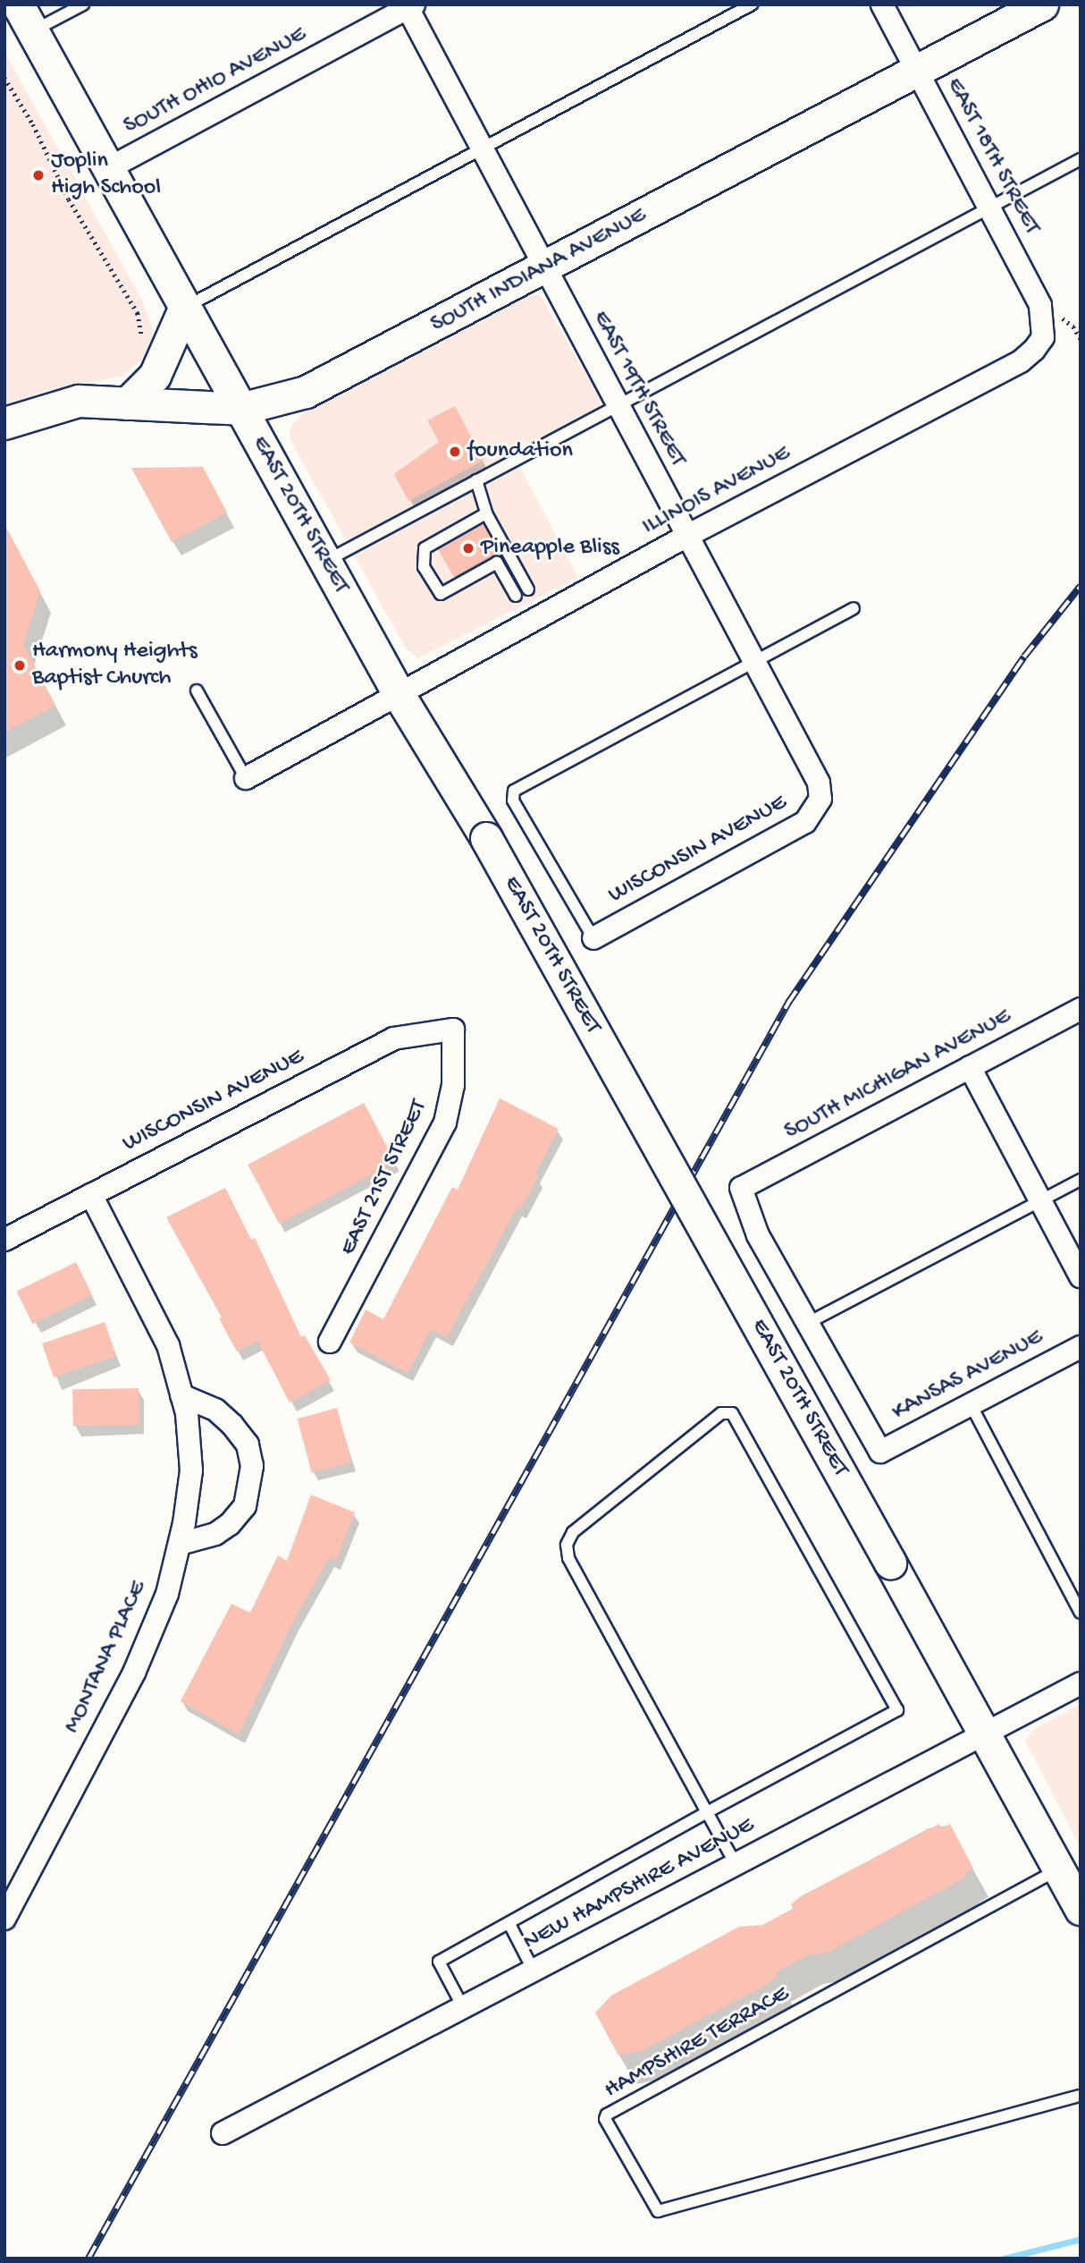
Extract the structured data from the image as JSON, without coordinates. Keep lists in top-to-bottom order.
{
  "streets": {
    "main road": ["SOUTH INDIANA AVENUE", "EAST 20TH STREET"],
    "street": [
      "SOUTH OHIO AVENUE",
      "EAST 18TH STREET",
      "EAST 19TH STREET",
      "ILLINOIS AVENUE",
      "WISCONSIN AVENUE",
      "SOUTH MICHIGAN AVENUE",
      "EAST 21ST STREET",
      "KANSAS AVENUE",
      "MONTANA PLACE",
      "NEW HAMPSHIRE AVENUE"
    ],
    "lane": ["HAMPSHIRE TERRACE"]
  },
  "crossings": [
    ["SOUTH OHIO AVENUE", "EAST 19TH STREET"],
    ["SOUTH OHIO AVENUE", "EAST 20TH STREET"],
    ["EAST 18TH STREET", "SOUTH INDIANA AVENUE"],
    ["EAST 18TH STREET", "ILLINOIS AVENUE"],
    ["SOUTH INDIANA AVENUE", "EAST 19TH STREET"],
    ["SOUTH INDIANA AVENUE", "EAST 20TH STREET"],
    ["EAST 19TH STREET", "ILLINOIS AVENUE"],
    ["EAST 19TH STREET", "WISCONSIN AVENUE"],
    ["ILLINOIS AVENUE", "EAST 20TH STREET"],
    ["EAST 20TH STREET", "NEW HAMPSHIRE AVENUE"],
    ["EAST 20TH STREET", "HAMPSHIRE TERRACE"],
    ["WISCONSIN AVENUE", "EAST 21ST STREET"],
    ["WISCONSIN AVENUE", "MONTANA PLACE"],
    ["SOUTH MICHIGAN AVENUE", "KANSAS AVENUE"]
  ],
  "places": [
    "Joplin High School",
    "foundation",
    "Pineapple Bliss",
    "Harmony Heights Baptist Church"
  ]
}
